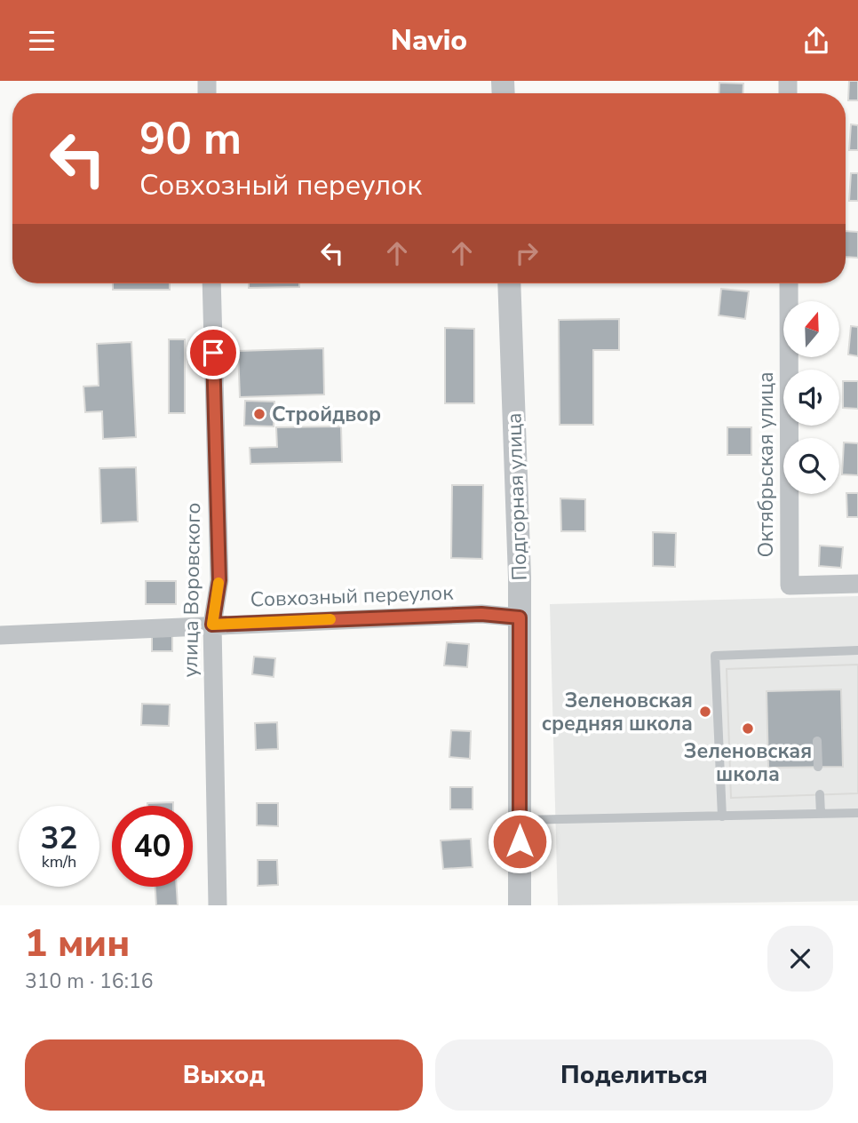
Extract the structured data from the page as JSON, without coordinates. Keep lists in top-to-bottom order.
{
  "streets": {
    "street": [
      "Октябрьская улица",
      "Подгорная улица",
      "улица Воровского",
      "Совхозный переулок"
    ]
  },
  "crossings": [
    ["Подгорная улица", "Совхозный переулок"],
    ["улица Воровского", "Совхозный переулок"]
  ],
  "places": ["Стройдвор", "Зеленовская средняя школа", "Зеленовская школа"],
  "north": "top",
  "page": {
    "header": "Navio",
    "turn": ["90 m", "Совхозный переулок"],
    "speed": "32 km/h",
    "limit": "40",
    "heading": ["1 мин", "310 m · 16:16"],
    "buttons": ["Выход", "Поделиться"]
  }
}
